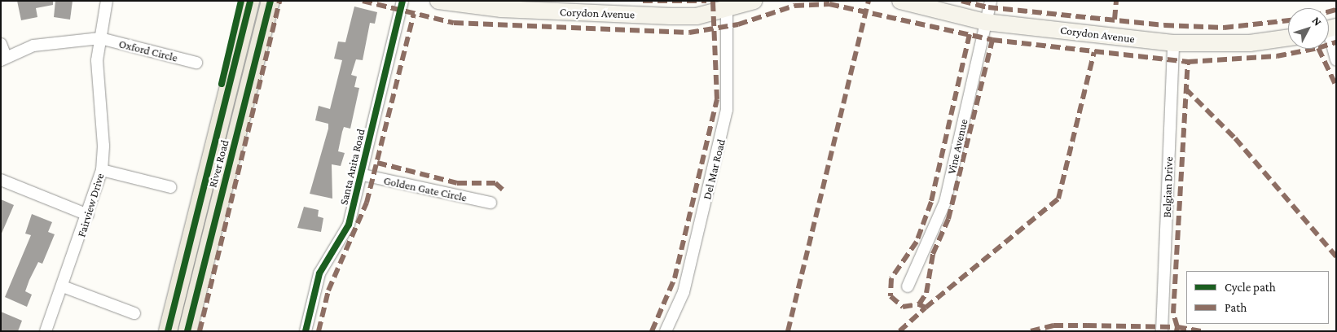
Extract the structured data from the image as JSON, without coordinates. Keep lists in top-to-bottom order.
{
  "streets": {
    "main road": ["Corydon Avenue", "River Road"],
    "street": [
      "Oxford Circle",
      "Vine Avenue",
      "Santa Anita Road",
      "Del Mar Road",
      "Belgian Drive",
      "Golden Gate Circle",
      "Fairview Drive"
    ]
  },
  "crossings": [
    ["Corydon Avenue", "Vine Avenue"],
    ["Corydon Avenue", "Del Mar Road"],
    ["Corydon Avenue", "Belgian Drive"],
    ["Oxford Circle", "Fairview Drive"],
    ["Santa Anita Road", "Golden Gate Circle"]
  ],
  "legend": ["Cycle path", "Path"],
  "north": "top right"
}
